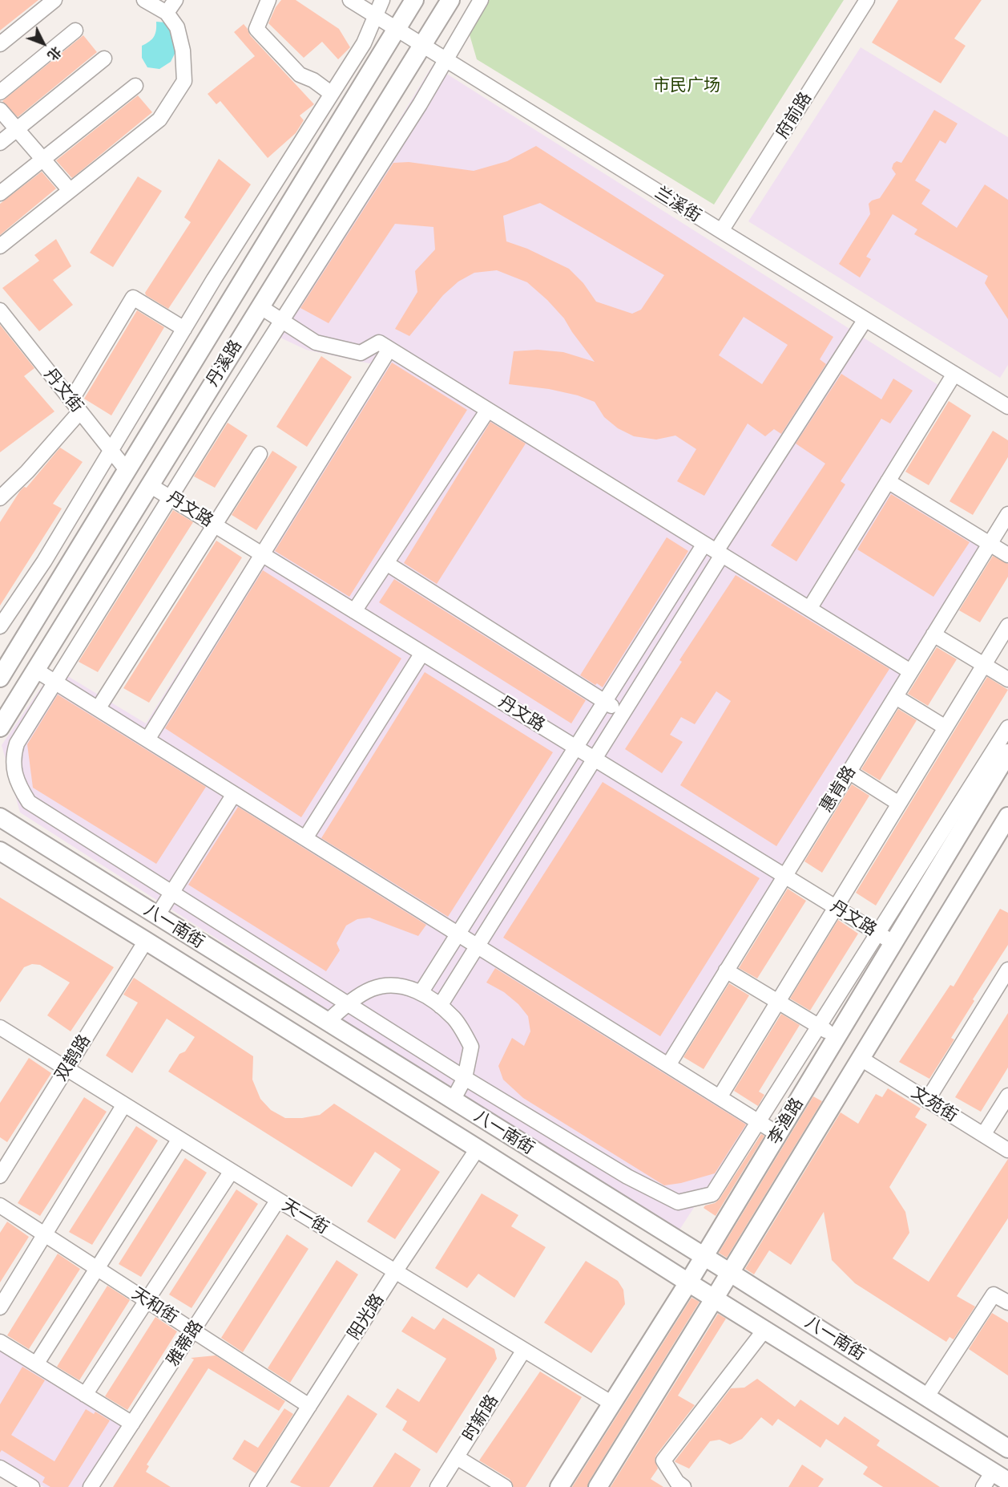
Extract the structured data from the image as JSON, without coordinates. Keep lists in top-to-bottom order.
{
  "streets": {
    "main road": ["丹溪路", "八一南街", "李渔路"],
    "street": [
      "府前路",
      "兰溪街",
      "丹文街",
      "丹文路",
      "惠肯路",
      "双鹊路",
      "文苑街",
      "天一街",
      "天和街",
      "阳光路",
      "雅蒂路",
      "时新路"
    ]
  },
  "crossings": [
    ["府前路", "兰溪街"],
    ["兰溪街", "丹溪路"],
    ["丹溪路", "丹文街"],
    ["丹溪路", "丹文路"],
    ["丹文路", "惠肯路"],
    ["丹文路", "李渔路"],
    ["八一南街", "双鹊路"],
    ["八一南街", "李渔路"],
    ["八一南街", "阳光路"],
    ["双鹊路", "天一街"],
    ["文苑街", "李渔路"],
    ["李渔路", "天一街"],
    ["天一街", "阳光路"],
    ["天一街", "雅蒂路"],
    ["天一街", "时新路"],
    ["天和街", "阳光路"],
    ["天和街", "雅蒂路"]
  ],
  "parks": ["市民广场"],
  "north": "bottom right"
}
